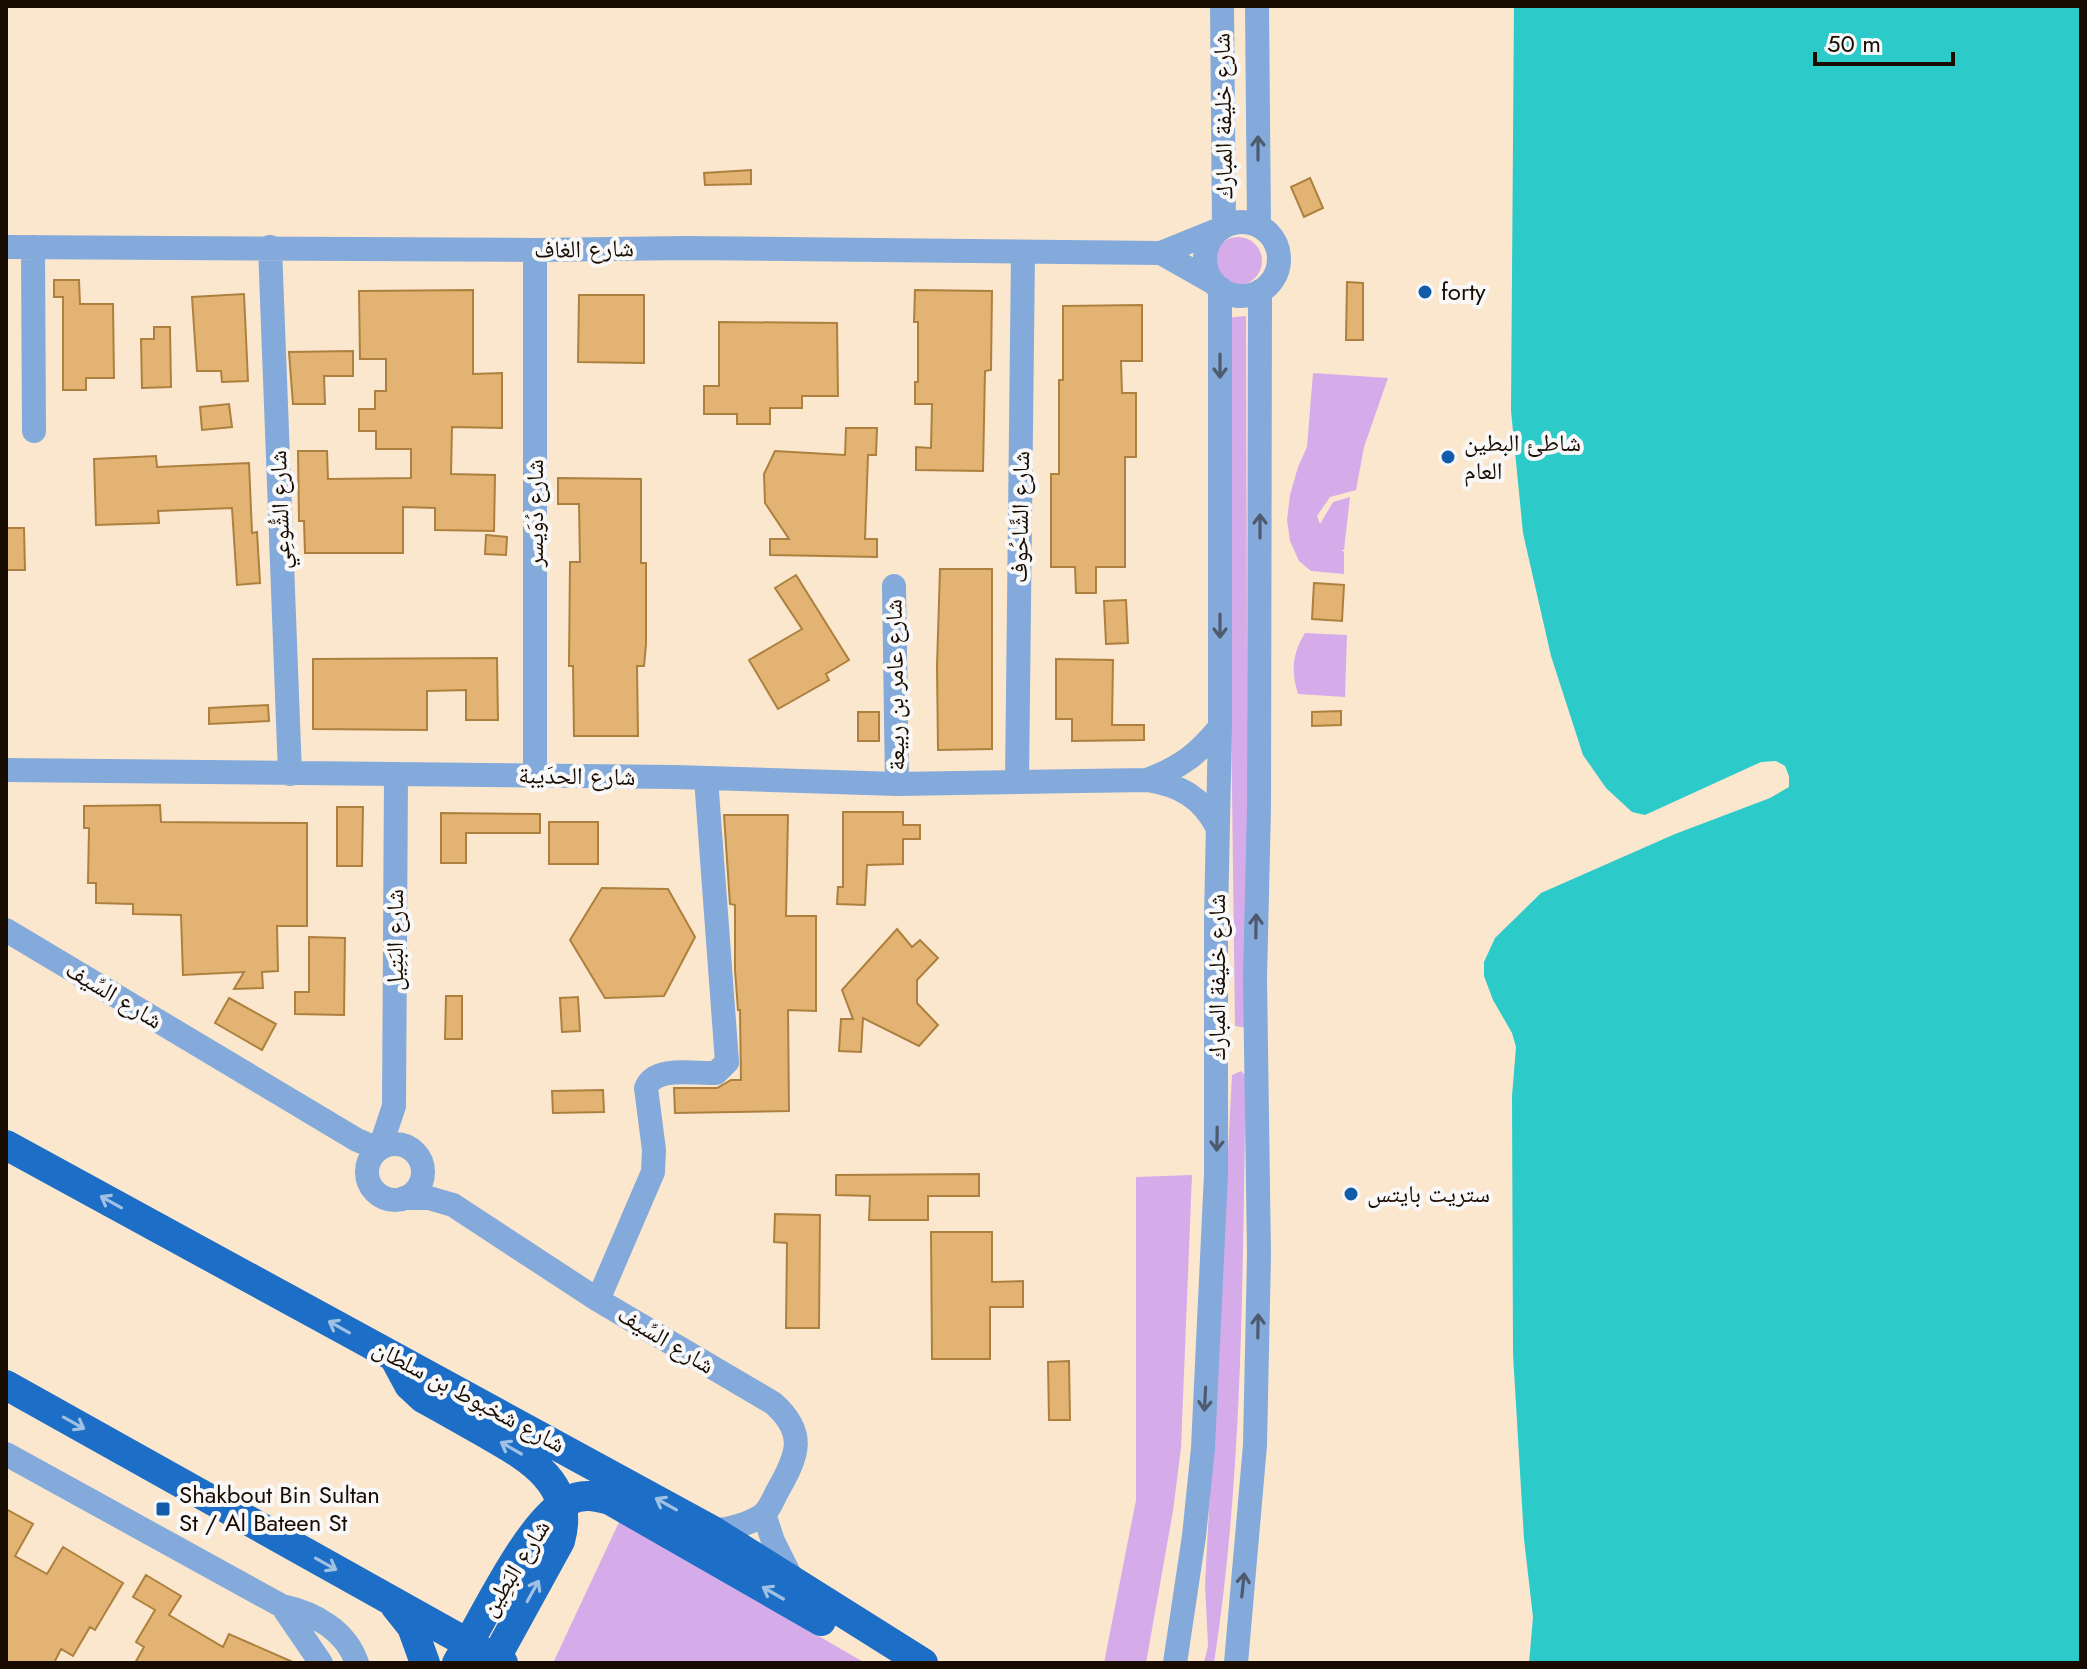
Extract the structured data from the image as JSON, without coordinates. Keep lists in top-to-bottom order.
{
  "streets": {
    "main road": ["شارع شخبوط بن سلطان", "شارع البَطِين"],
    "street": [
      "شارع خليفة المبارك",
      "شارع الغاف",
      "شارع الشُّوعِي",
      "شارع دُوَيسر",
      "شارع الشَّاحُوف",
      "شارع عامر بن ربيعة",
      "شارع الحدَيبة",
      "شارع البَتِيل",
      "شارع السِّيف"
    ]
  },
  "crossings": [
    ["شارع خليفة المبارك", "شارع الغاف"],
    ["شارع خليفة المبارك", "شارع الحدَيبة"],
    ["شارع الغاف", "شارع الشُّوعِي"],
    ["شارع الغاف", "شارع دُوَيسر"],
    ["شارع الغاف", "شارع الشَّاحُوف"],
    ["شارع الشُّوعِي", "شارع الحدَيبة"],
    ["شارع دُوَيسر", "شارع الحدَيبة"],
    ["شارع الشَّاحُوف", "شارع الحدَيبة"],
    ["شارع عامر بن ربيعة", "شارع الحدَيبة"],
    ["شارع الحدَيبة", "شارع البَتِيل"],
    ["شارع البَتِيل", "شارع السِّيف"]
  ],
  "places": {
    "other": ["forty", "شاطئ البطين العام", "ستريت بايتس"],
    "transit": ["Shakbout Bin Sultan St / Al Bateen St"]
  },
  "scale_bar": "50 m"
}
